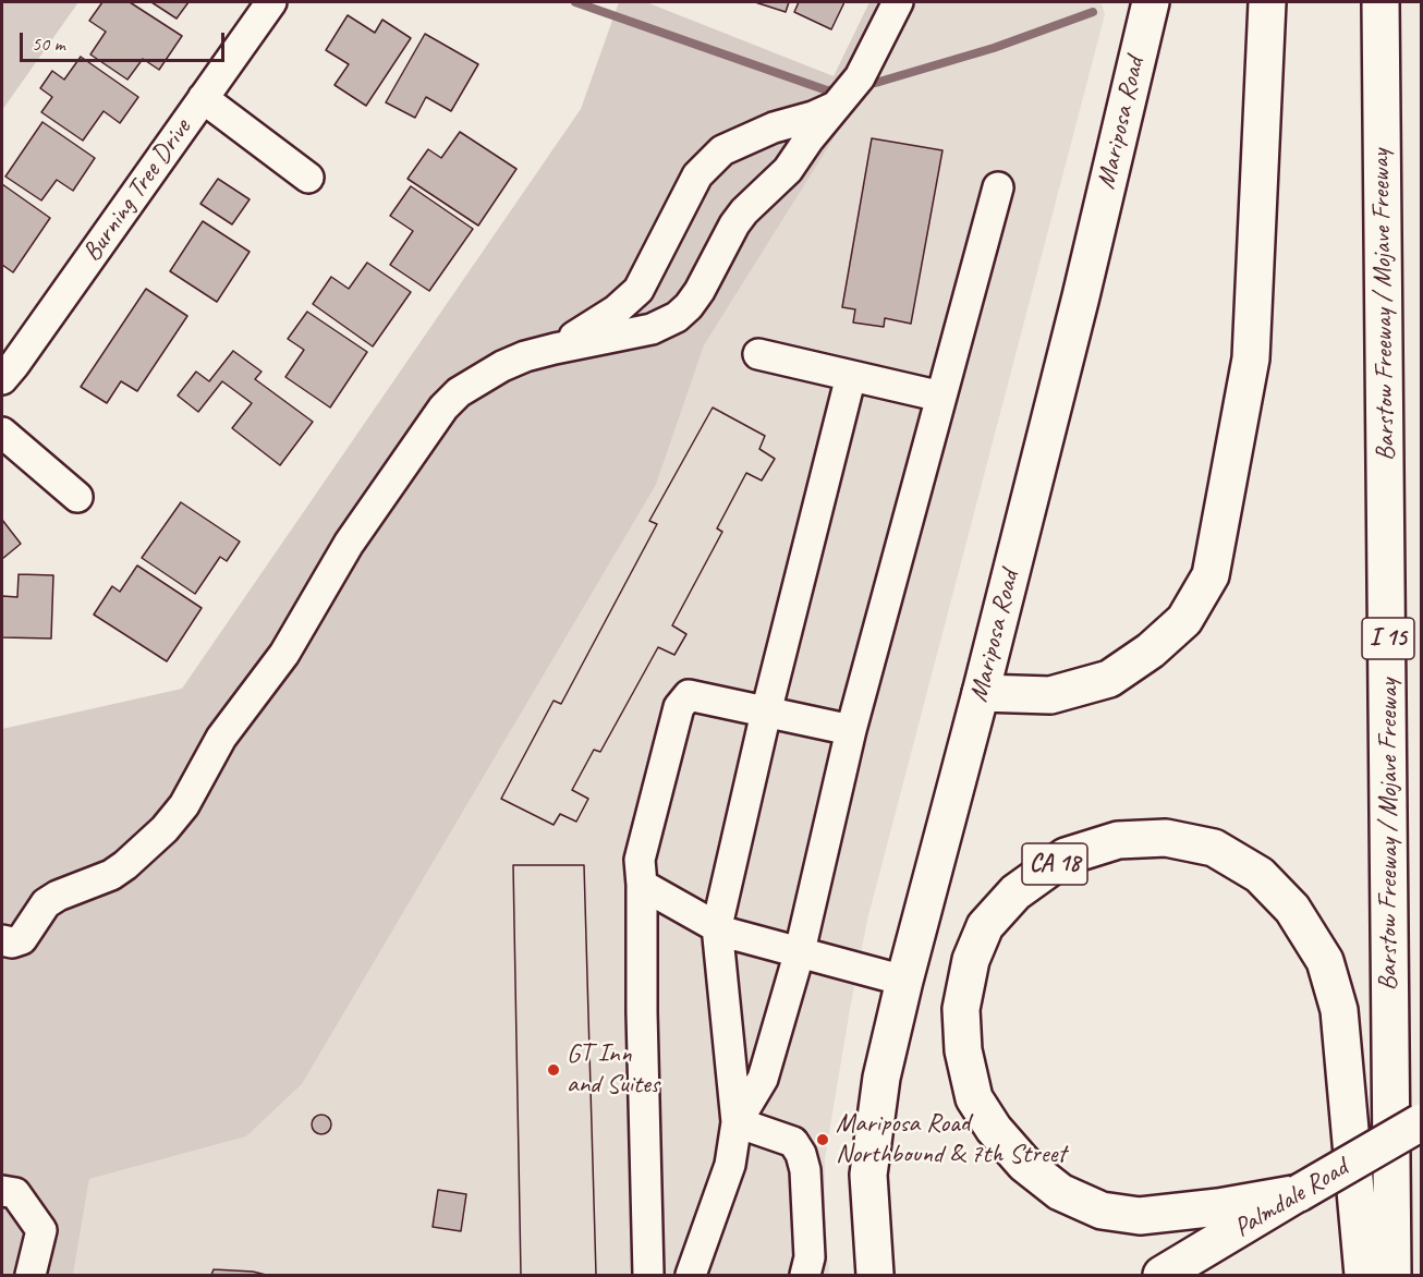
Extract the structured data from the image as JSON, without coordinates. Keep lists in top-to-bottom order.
{
  "streets": {
    "main road": [
      "Mariposa Road",
      "Barstow Freeway / Mojave Freeway",
      "I 15",
      "CA 18",
      "Palmdale Road"
    ],
    "street": ["Burning Tree Drive"]
  },
  "crossings": [
    ["CA 18", "Palmdale Road"]
  ],
  "places": ["GT Inn and Suites", "Mariposa Road Northbound & 7th Street"],
  "scale_bar": "50 m"
}
